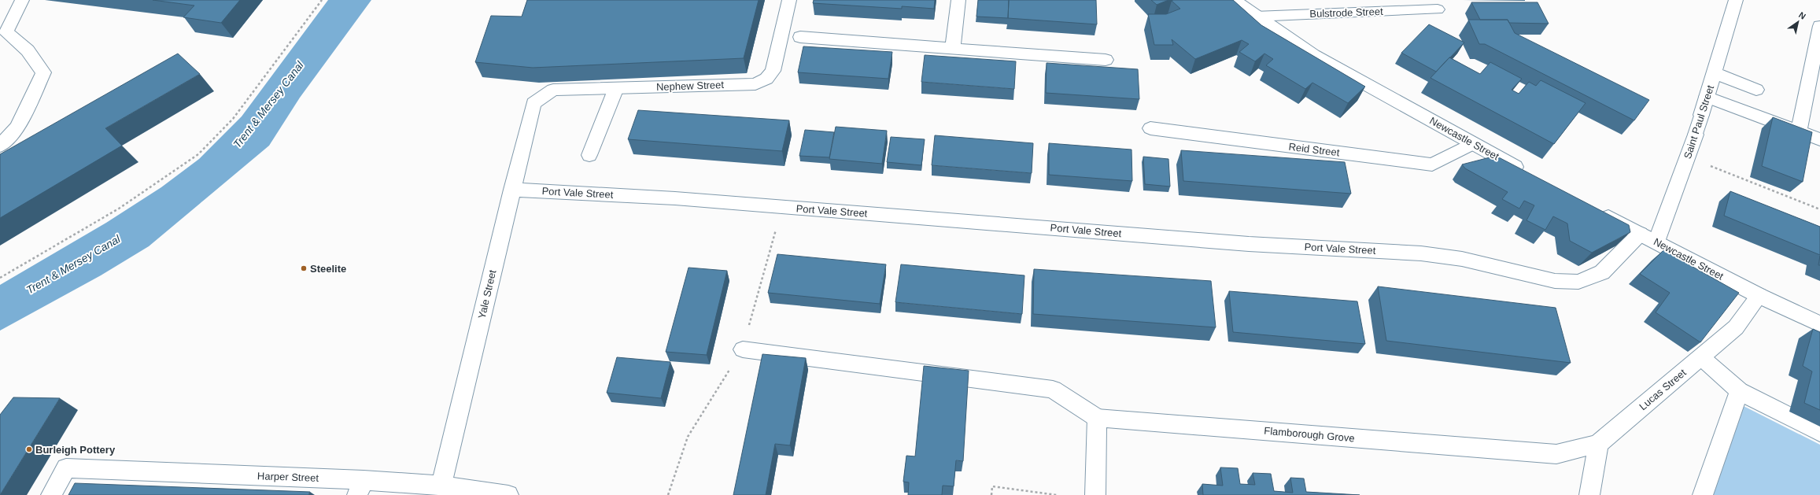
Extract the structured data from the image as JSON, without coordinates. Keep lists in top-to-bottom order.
{
  "streets": {
    "street": [
      "Bulstrode Street",
      "Nephew Street",
      "Saint Paul Street",
      "Newcastle Street",
      "Reid Street",
      "Port Vale Street",
      "Yale Street",
      "Lucas Street",
      "Flamborough Grove",
      "Harper Street"
    ]
  },
  "crossings": [
    ["Bulstrode Street", "Newcastle Street"],
    ["Nephew Street", "Yale Street"],
    ["Saint Paul Street", "Newcastle Street"],
    ["Newcastle Street", "Reid Street"],
    ["Newcastle Street", "Port Vale Street"],
    ["Newcastle Street", "Lucas Street"],
    ["Port Vale Street", "Yale Street"],
    ["Yale Street", "Harper Street"],
    ["Lucas Street", "Flamborough Grove"]
  ],
  "water": ["Trent & Mersey Canal"],
  "places": ["Steelite", "Burleigh Pottery"],
  "north": "top right"
}
